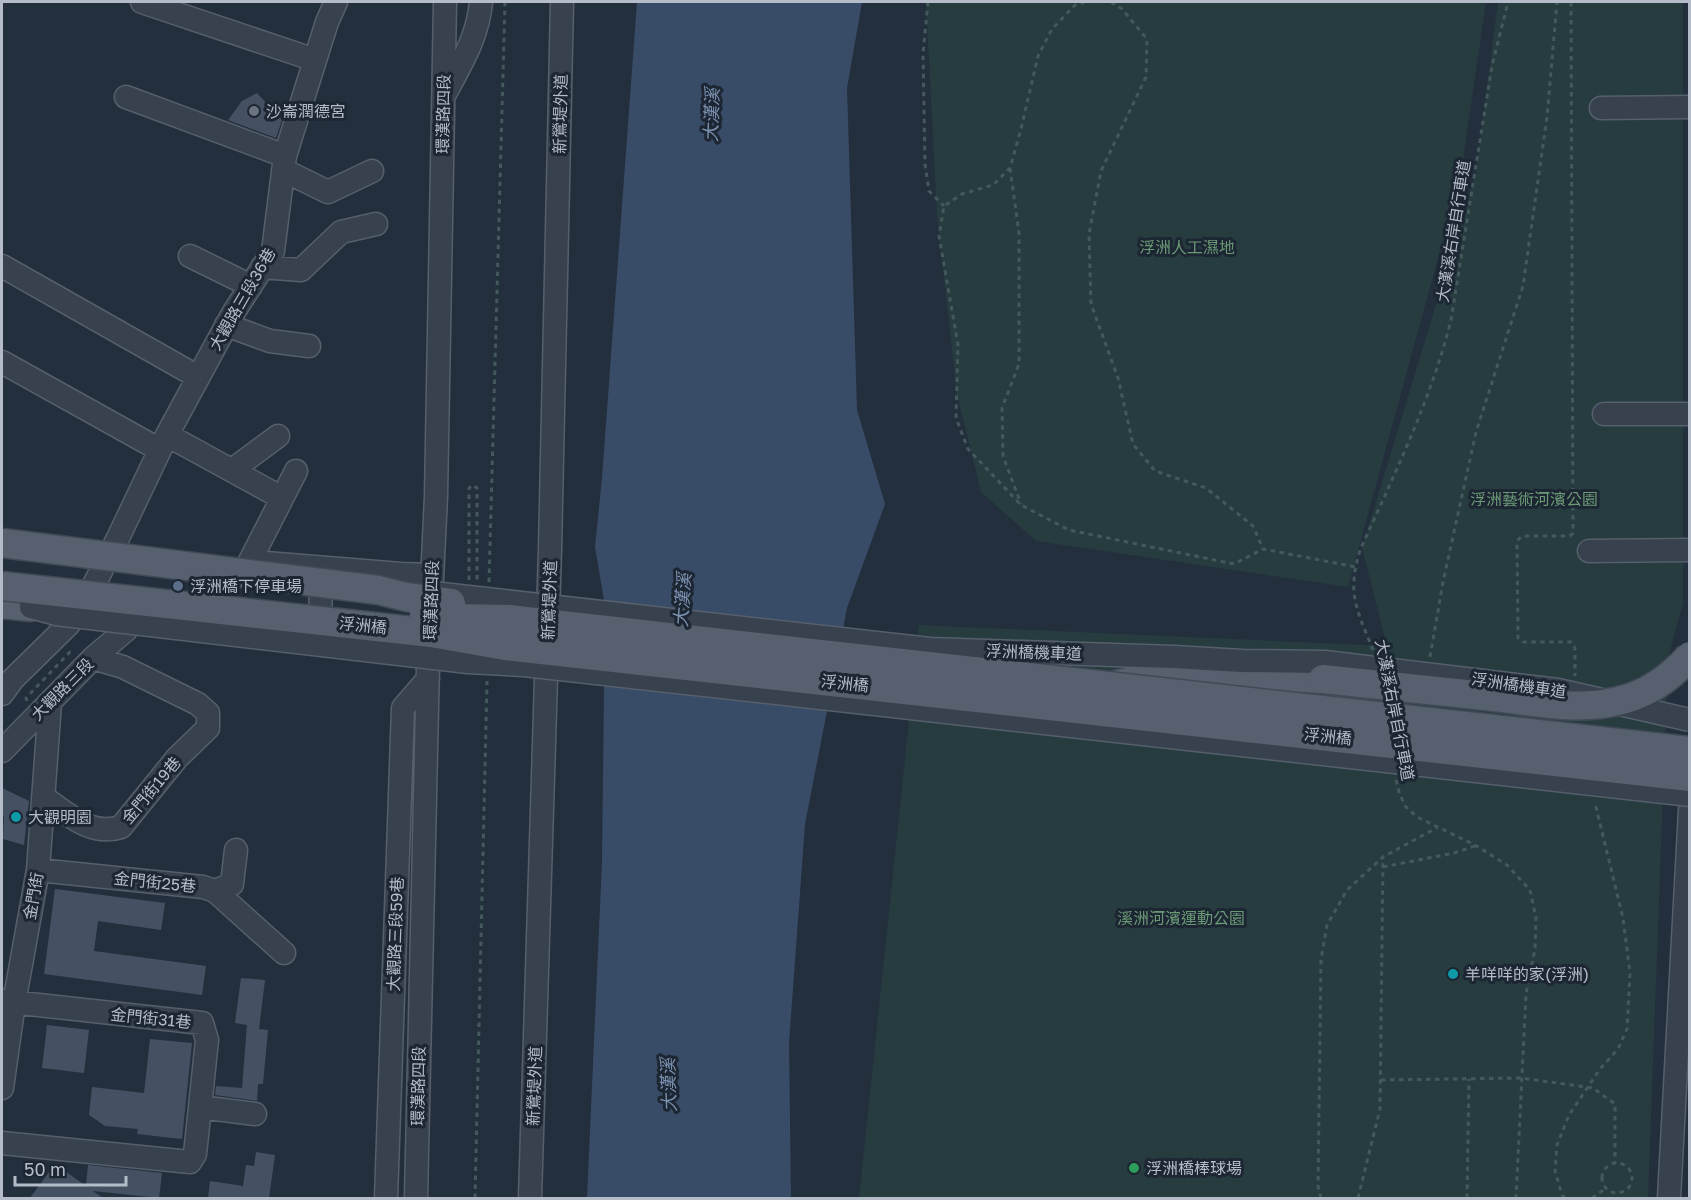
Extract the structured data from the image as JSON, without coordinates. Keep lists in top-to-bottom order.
{
  "streets": {
    "main road": ["浮洲橋"],
    "street": [
      "環漢路四段",
      "新鶯堤外道",
      "大觀路三段36巷",
      "浮洲橋機車道",
      "大觀路三段",
      "金門街19巷",
      "金門街25巷",
      "金門街",
      "大觀路三段59巷",
      "金門街31巷"
    ],
    "path": ["大漢溪右岸自行車道"]
  },
  "crossings": [
    ["環漢路四段", "大觀路三段59巷"],
    ["大觀路三段", "金門街19巷"],
    ["大觀路三段", "金門街"],
    ["金門街19巷", "金門街"],
    ["金門街25巷", "金門街"],
    ["金門街", "金門街31巷"]
  ],
  "water": ["大漢溪"],
  "parks": ["浮洲人工濕地", "浮洲藝術河濱公園", "溪洲河濱運動公園"],
  "places": [
    "沙崙潤德宮",
    "浮洲橋下停車場",
    "大觀明園",
    "羊咩咩的家(浮洲)",
    "浮洲橋棒球場"
  ],
  "scale_bar": "50 m"
}
